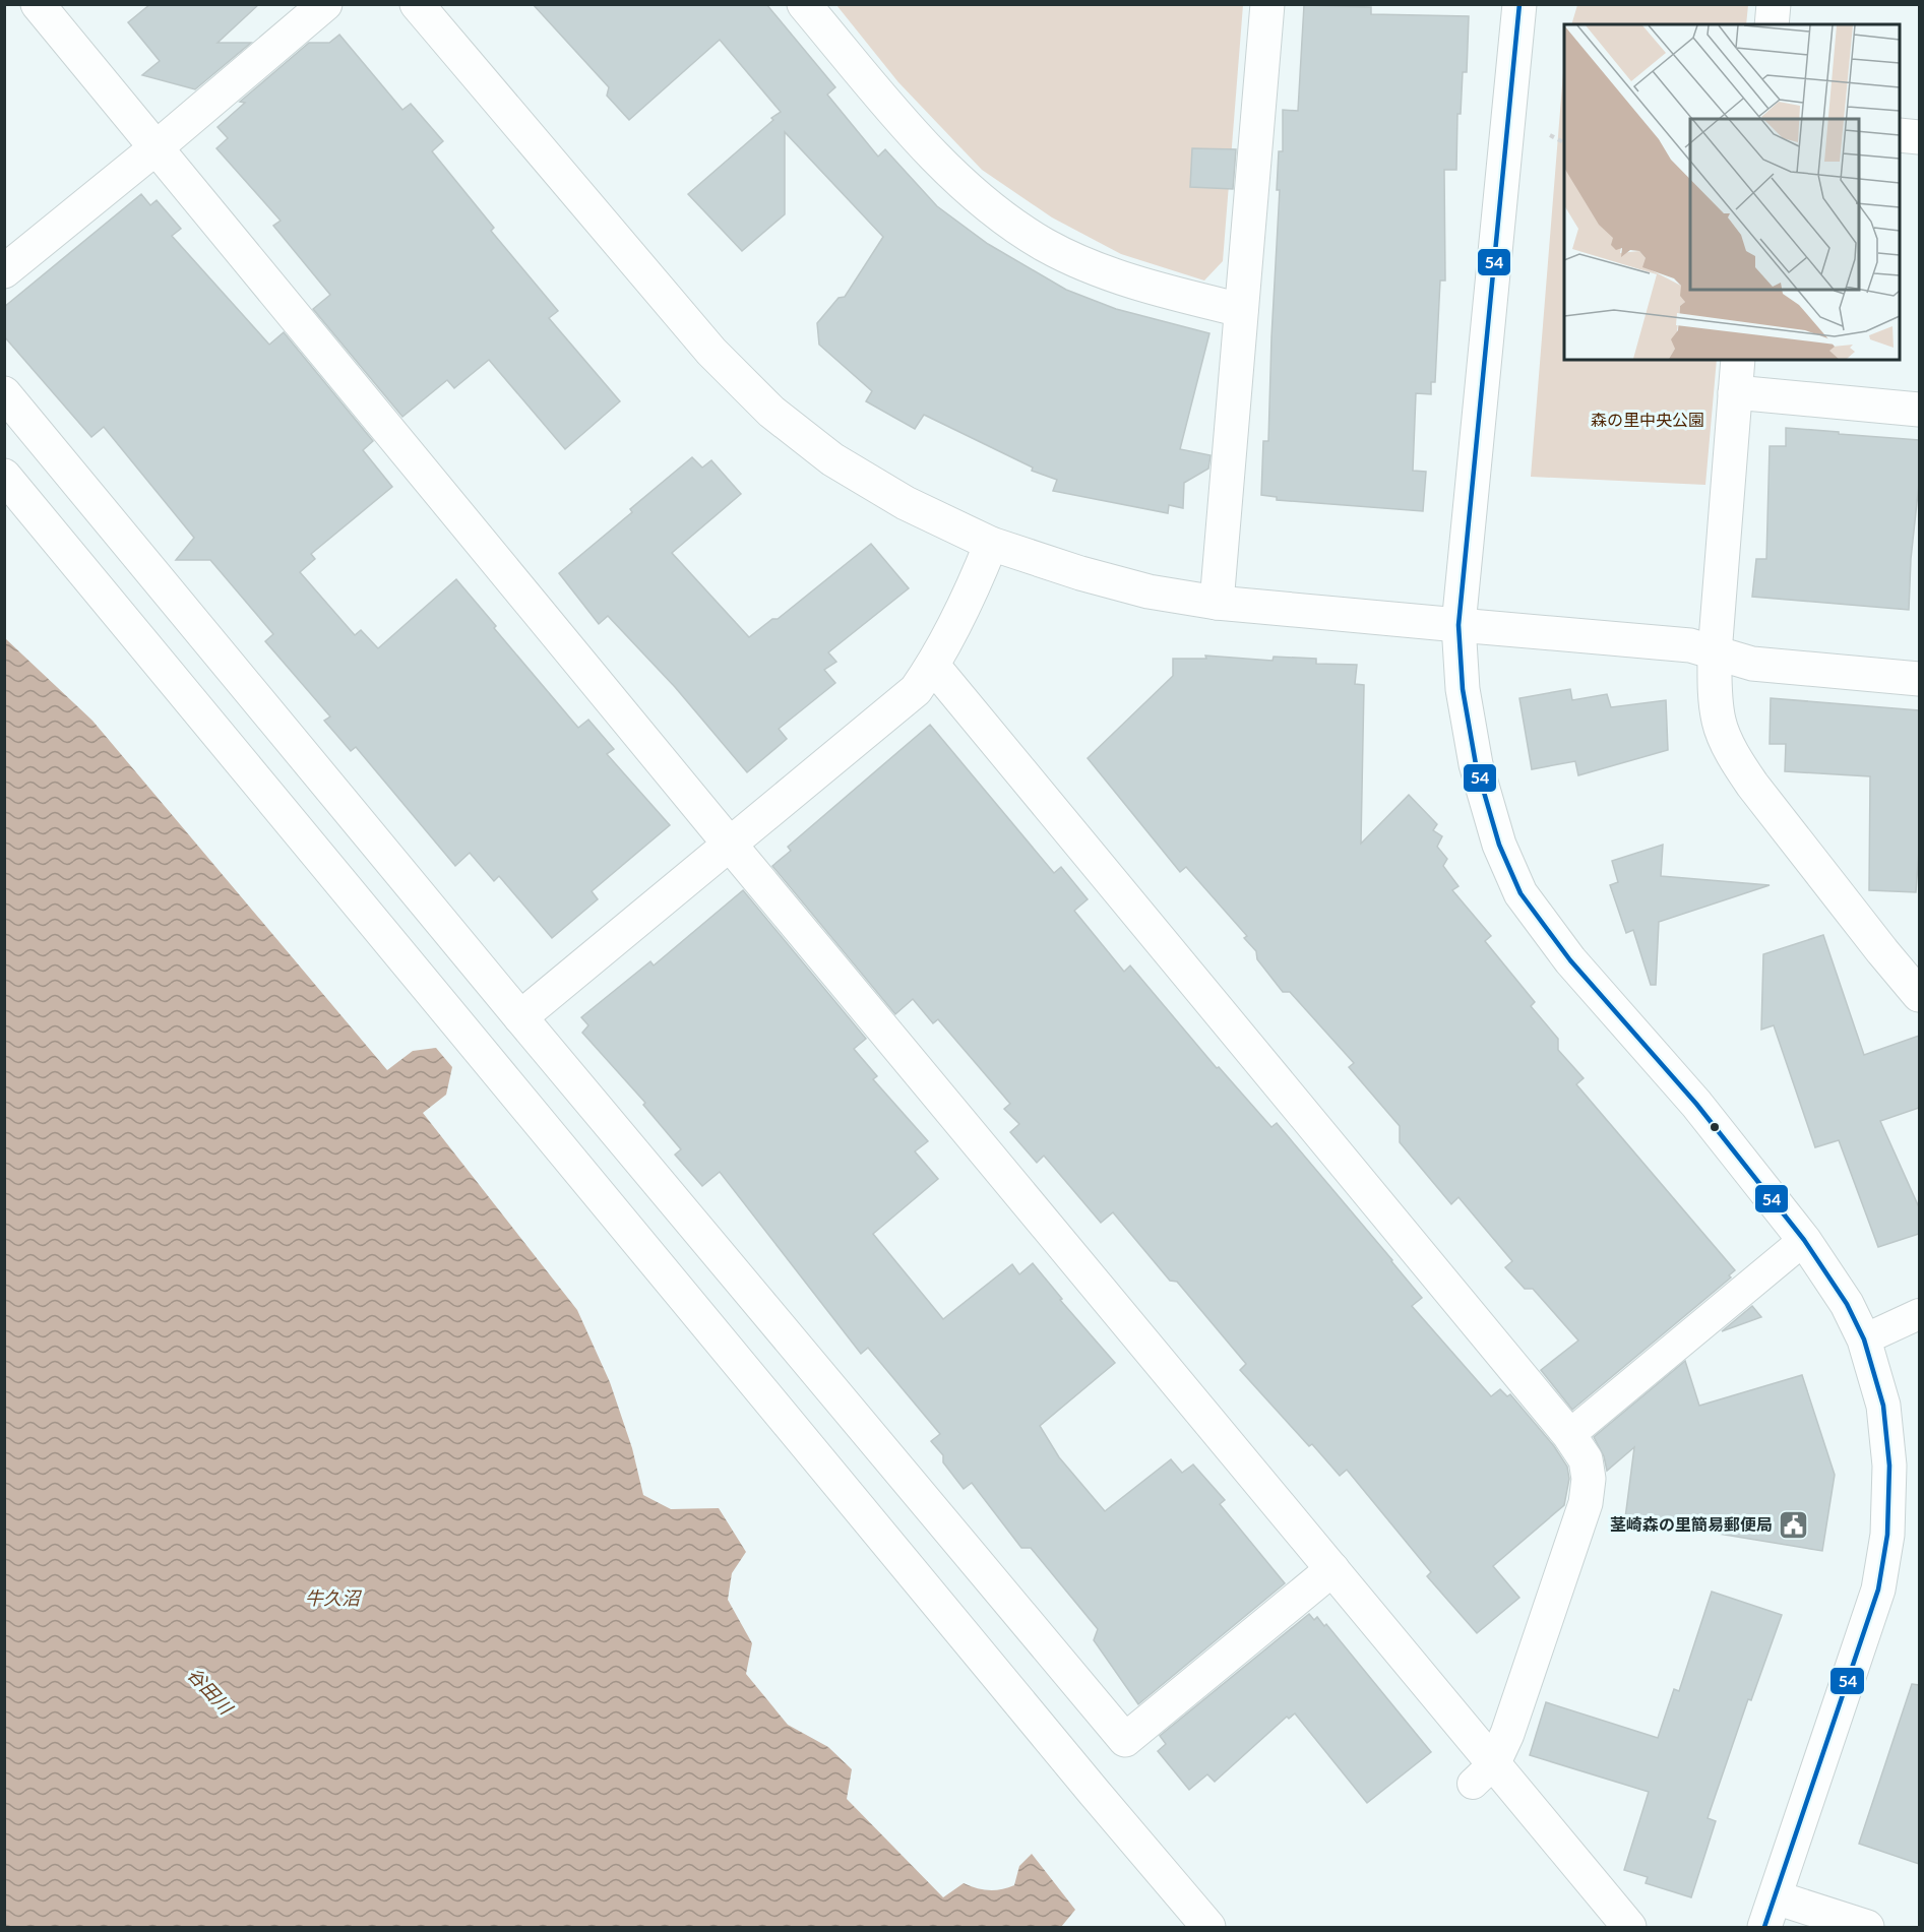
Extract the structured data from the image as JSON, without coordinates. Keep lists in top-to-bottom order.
{
  "water": ["牛久沼", "谷田川"],
  "parks": ["森の里中央公園"],
  "places": {
    "public building": ["茎崎森の里簡易郵便局"]
  },
  "lines": ["transit line 54"]
}
